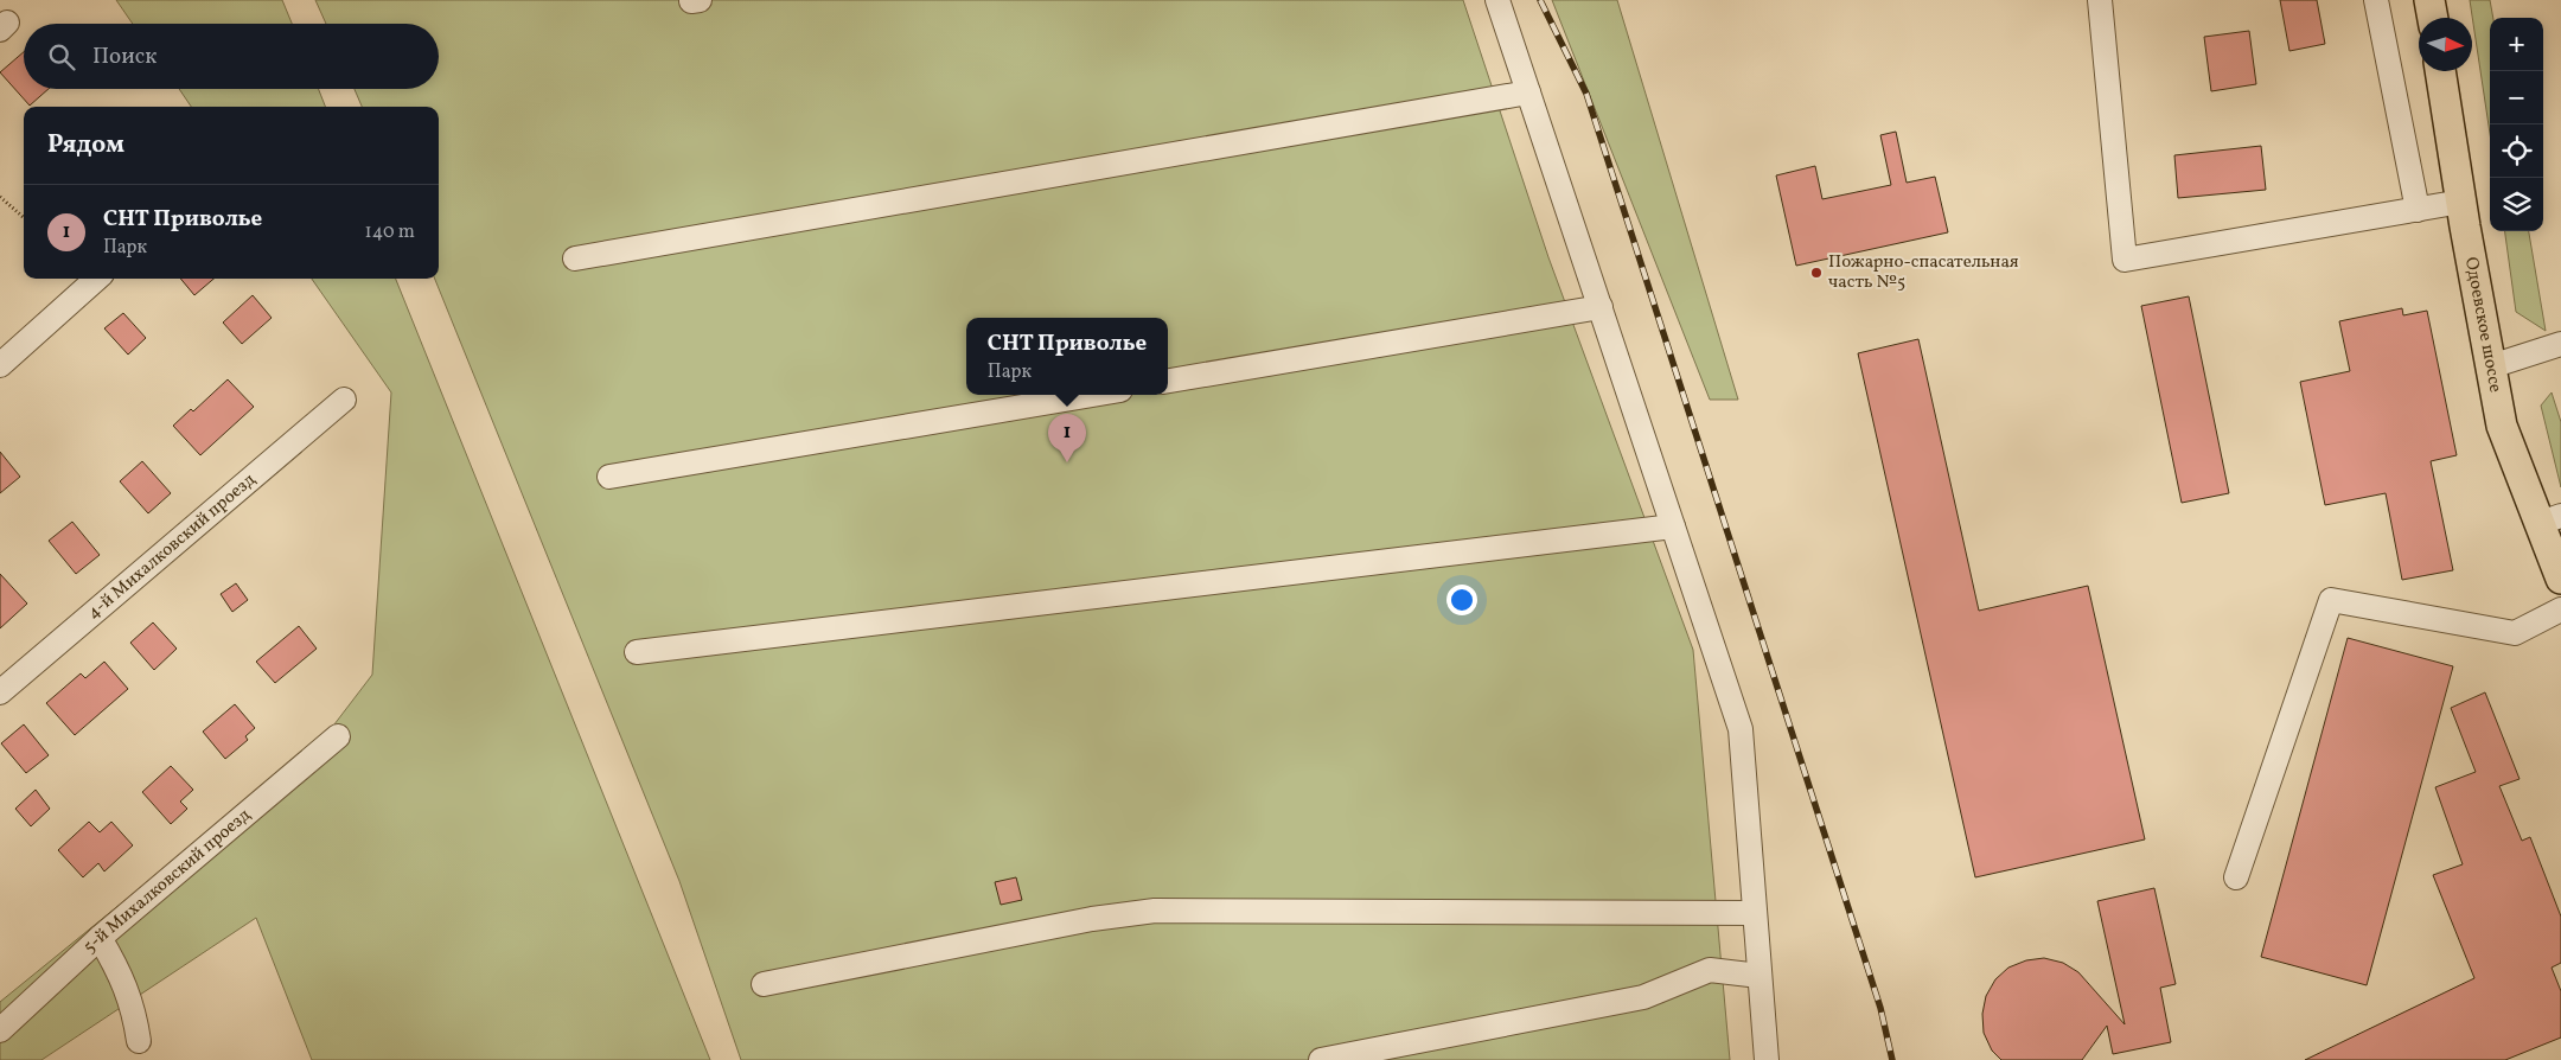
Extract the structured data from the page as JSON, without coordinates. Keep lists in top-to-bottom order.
{
  "streets": {
    "main road": ["Одоевское шоссе"],
    "street": ["4-й Михалковский проезд", "5-й Михалковский проезд"]
  },
  "places": ["Пожарно-спасательная часть №5"],
  "north": "right",
  "page": {
    "map_buttons": ["+", "−"],
    "search": "Поиск",
    "heading": "Рядом",
    "list": [
      {
        "mark": "1",
        "name": "СНТ Приволье",
        "note": "Парк",
        "value": "140 m"
      }
    ],
    "popup": ["СНТ Приволье", "Парк"],
    "pins": "1"
  }
}
